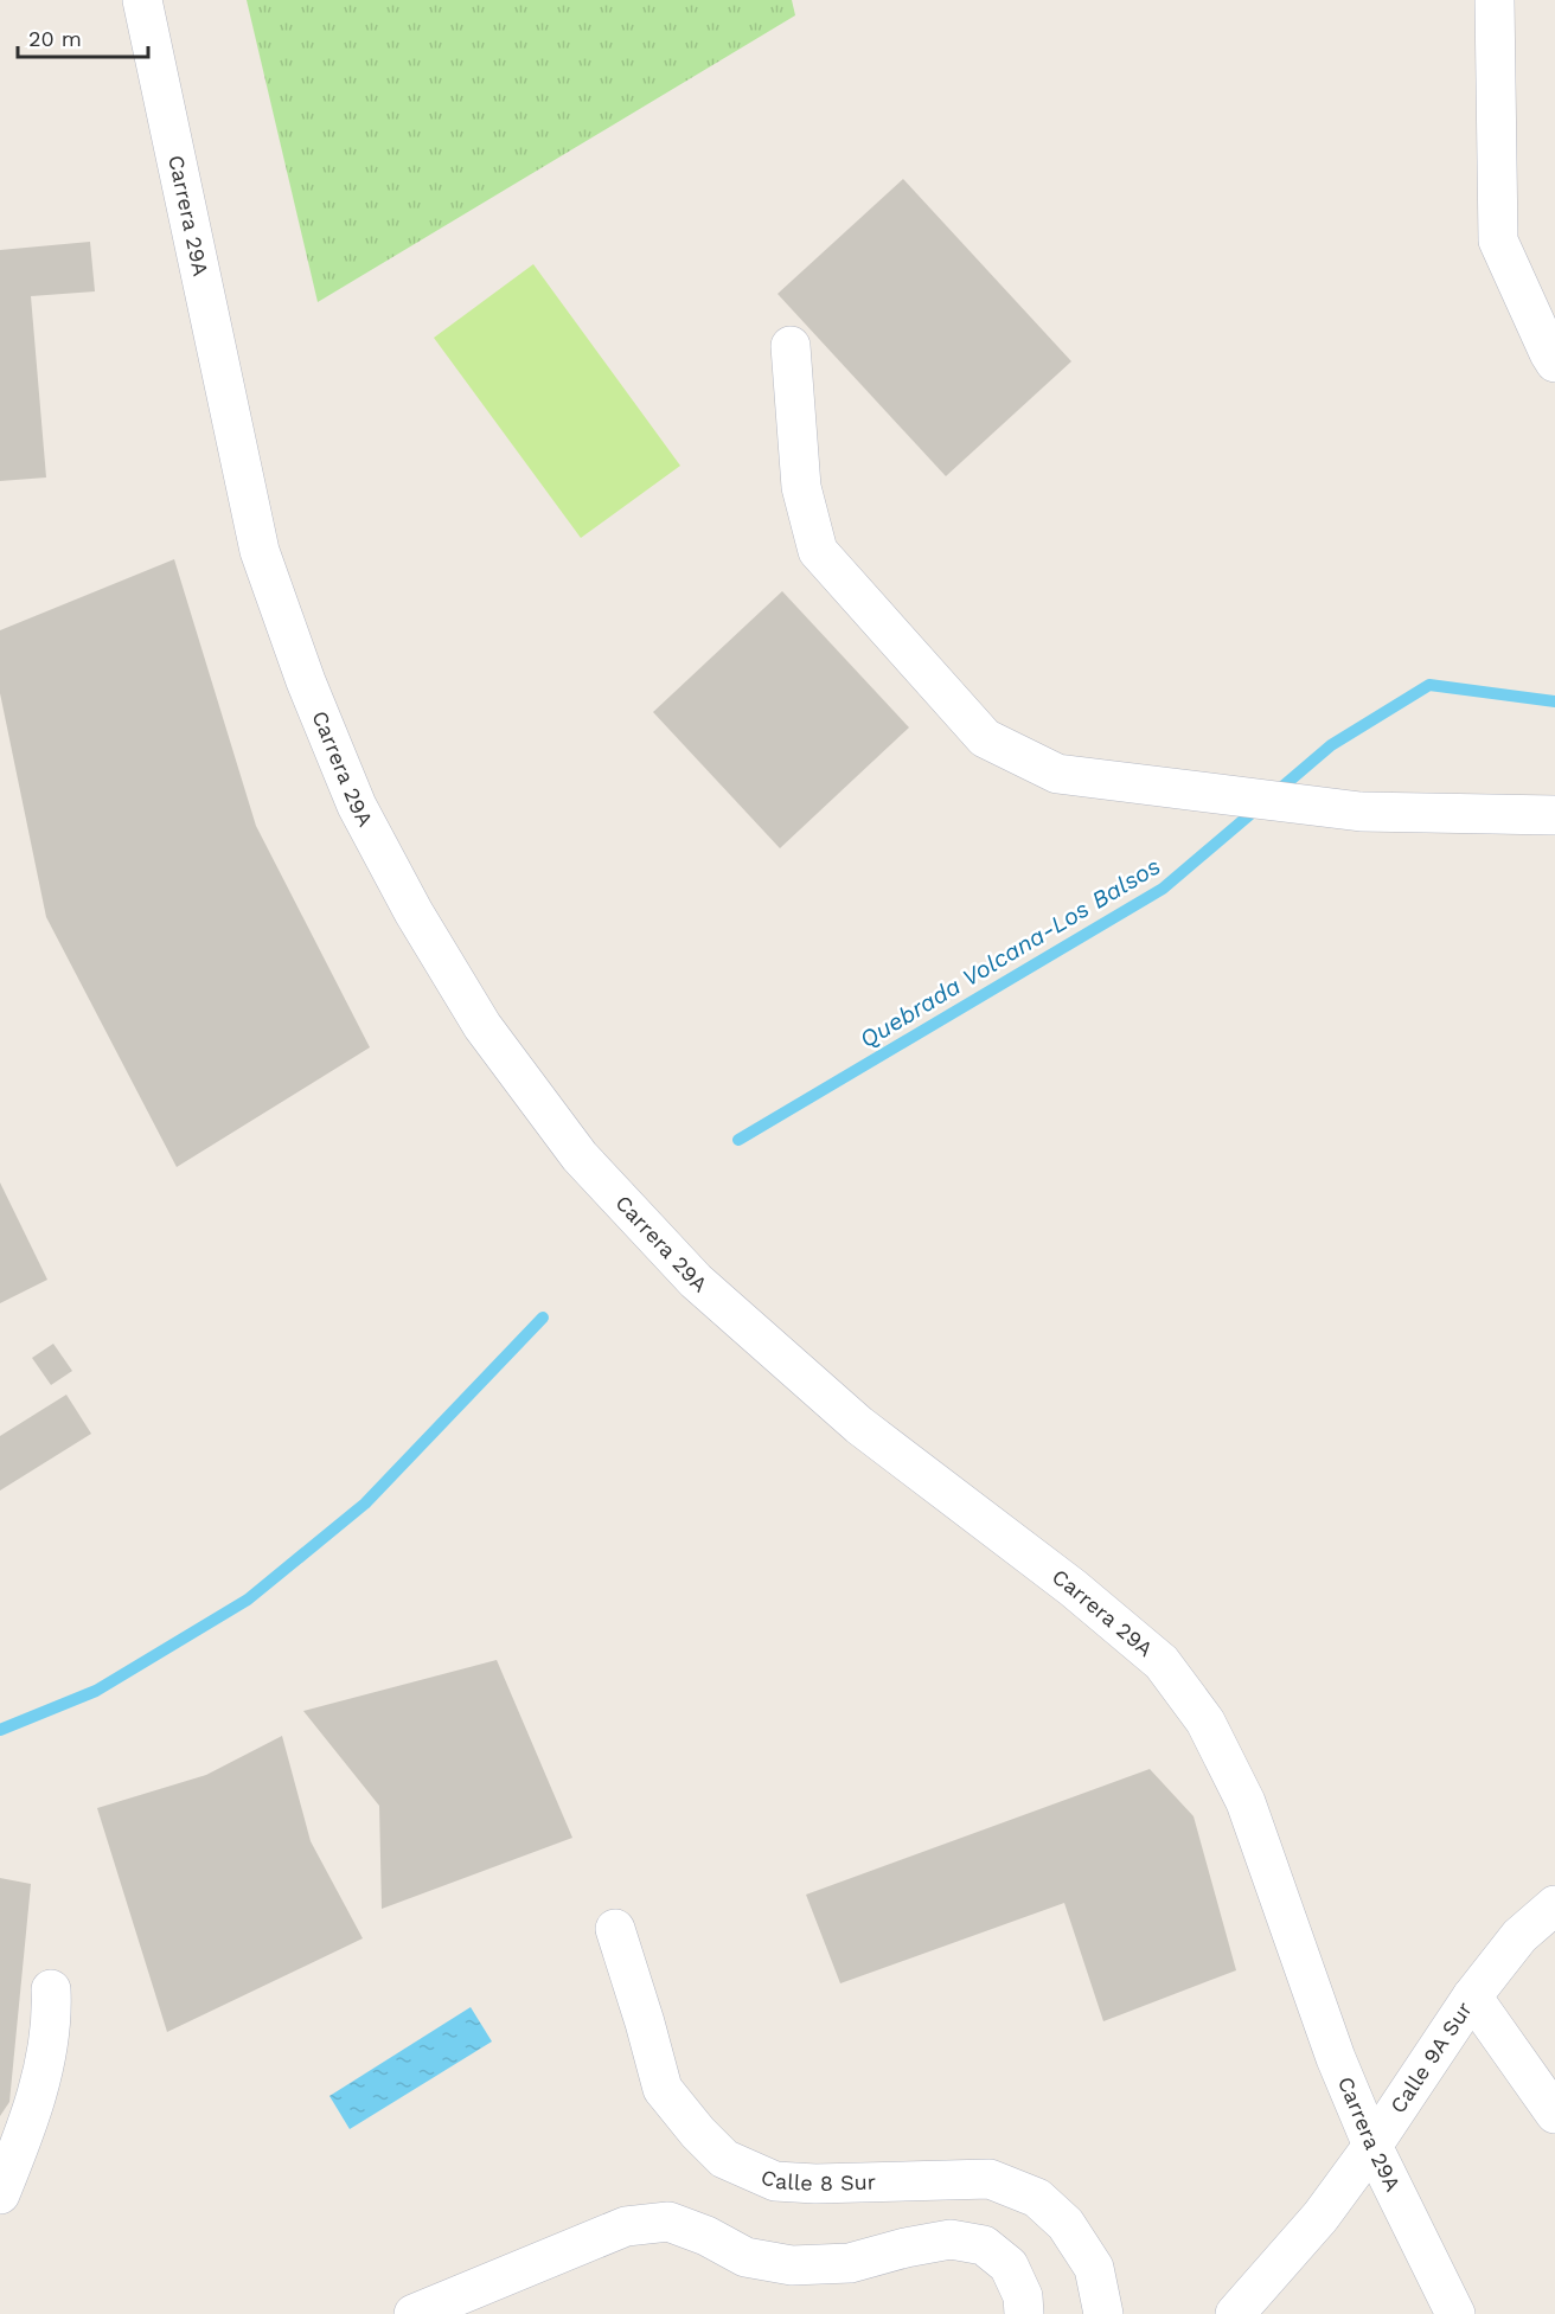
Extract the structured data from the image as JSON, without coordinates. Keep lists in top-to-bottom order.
{
  "streets": {
    "street": ["Carrera 29A", "Calle 9A Sur", "Calle 8 Sur"]
  },
  "crossings": [
    ["Carrera 29A", "Calle 9A Sur"]
  ],
  "water": ["Quebrada Volcana-Los Balsos"],
  "scale_bar": "20 m"
}
